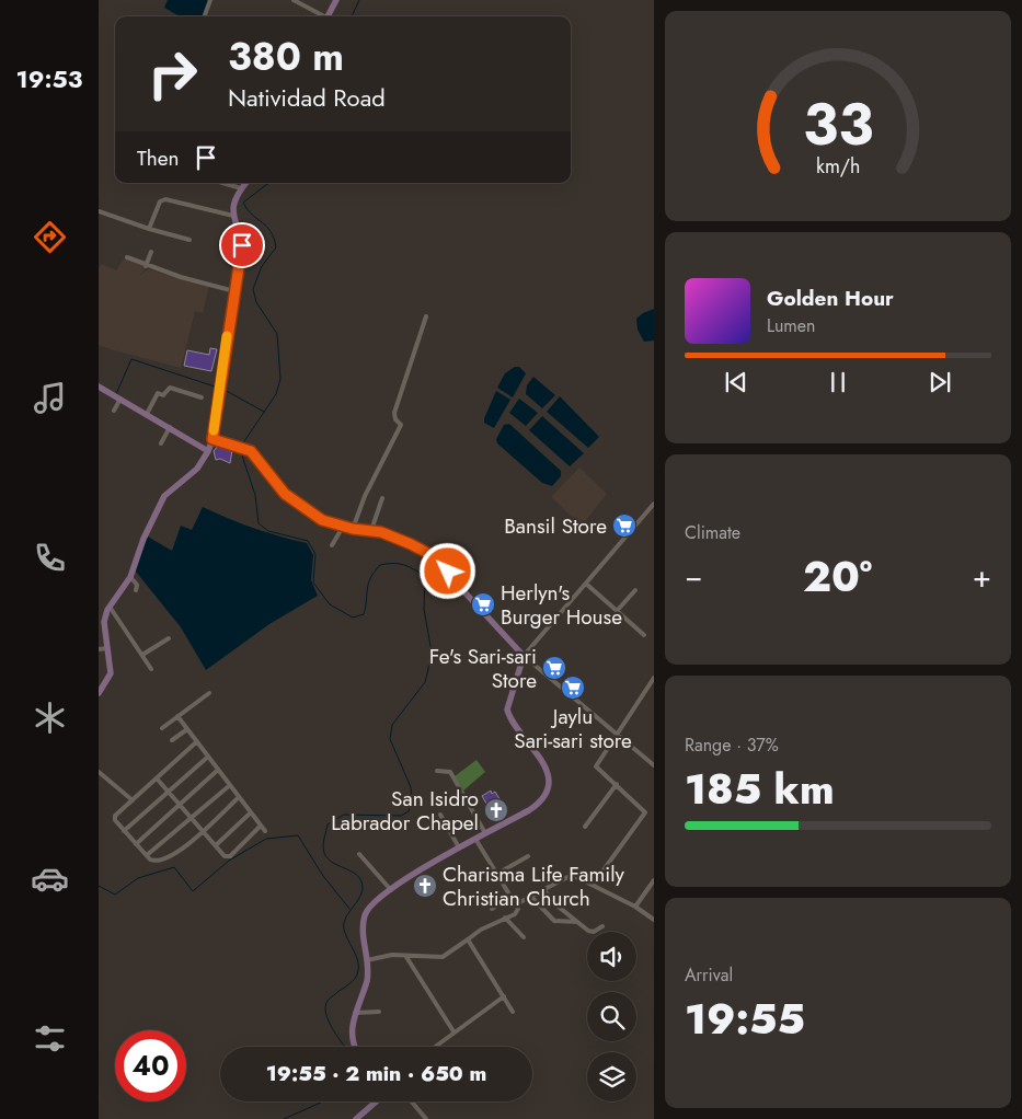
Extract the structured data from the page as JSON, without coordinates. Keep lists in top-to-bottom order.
{
  "places": {
    "supermarket": [
      "Bansil Store",
      "Herlyn's Burger House",
      "Fe's Sari-sari Store",
      "Jaylu Sari-sari store"
    ],
    "church": ["San Isidro Labrador Chapel", "Charisma Life Family Christian Church"]
  },
  "page": {
    "tabs": "19:53",
    "turn": ["380 m", "Natividad Road"],
    "then": "Then",
    "song": ["Golden Hour", "Lumen"],
    "tile": [
      "Climate",
      ["Range · 37%", "185 km"],
      ["Arrival", "19:55"]
    ],
    "heat": ["−", "20°", "+"],
    "limit": "40",
    "trip": "19:55 · 2 min · 650 m",
    "gauge": ["33", "km/h"]
  }
}
